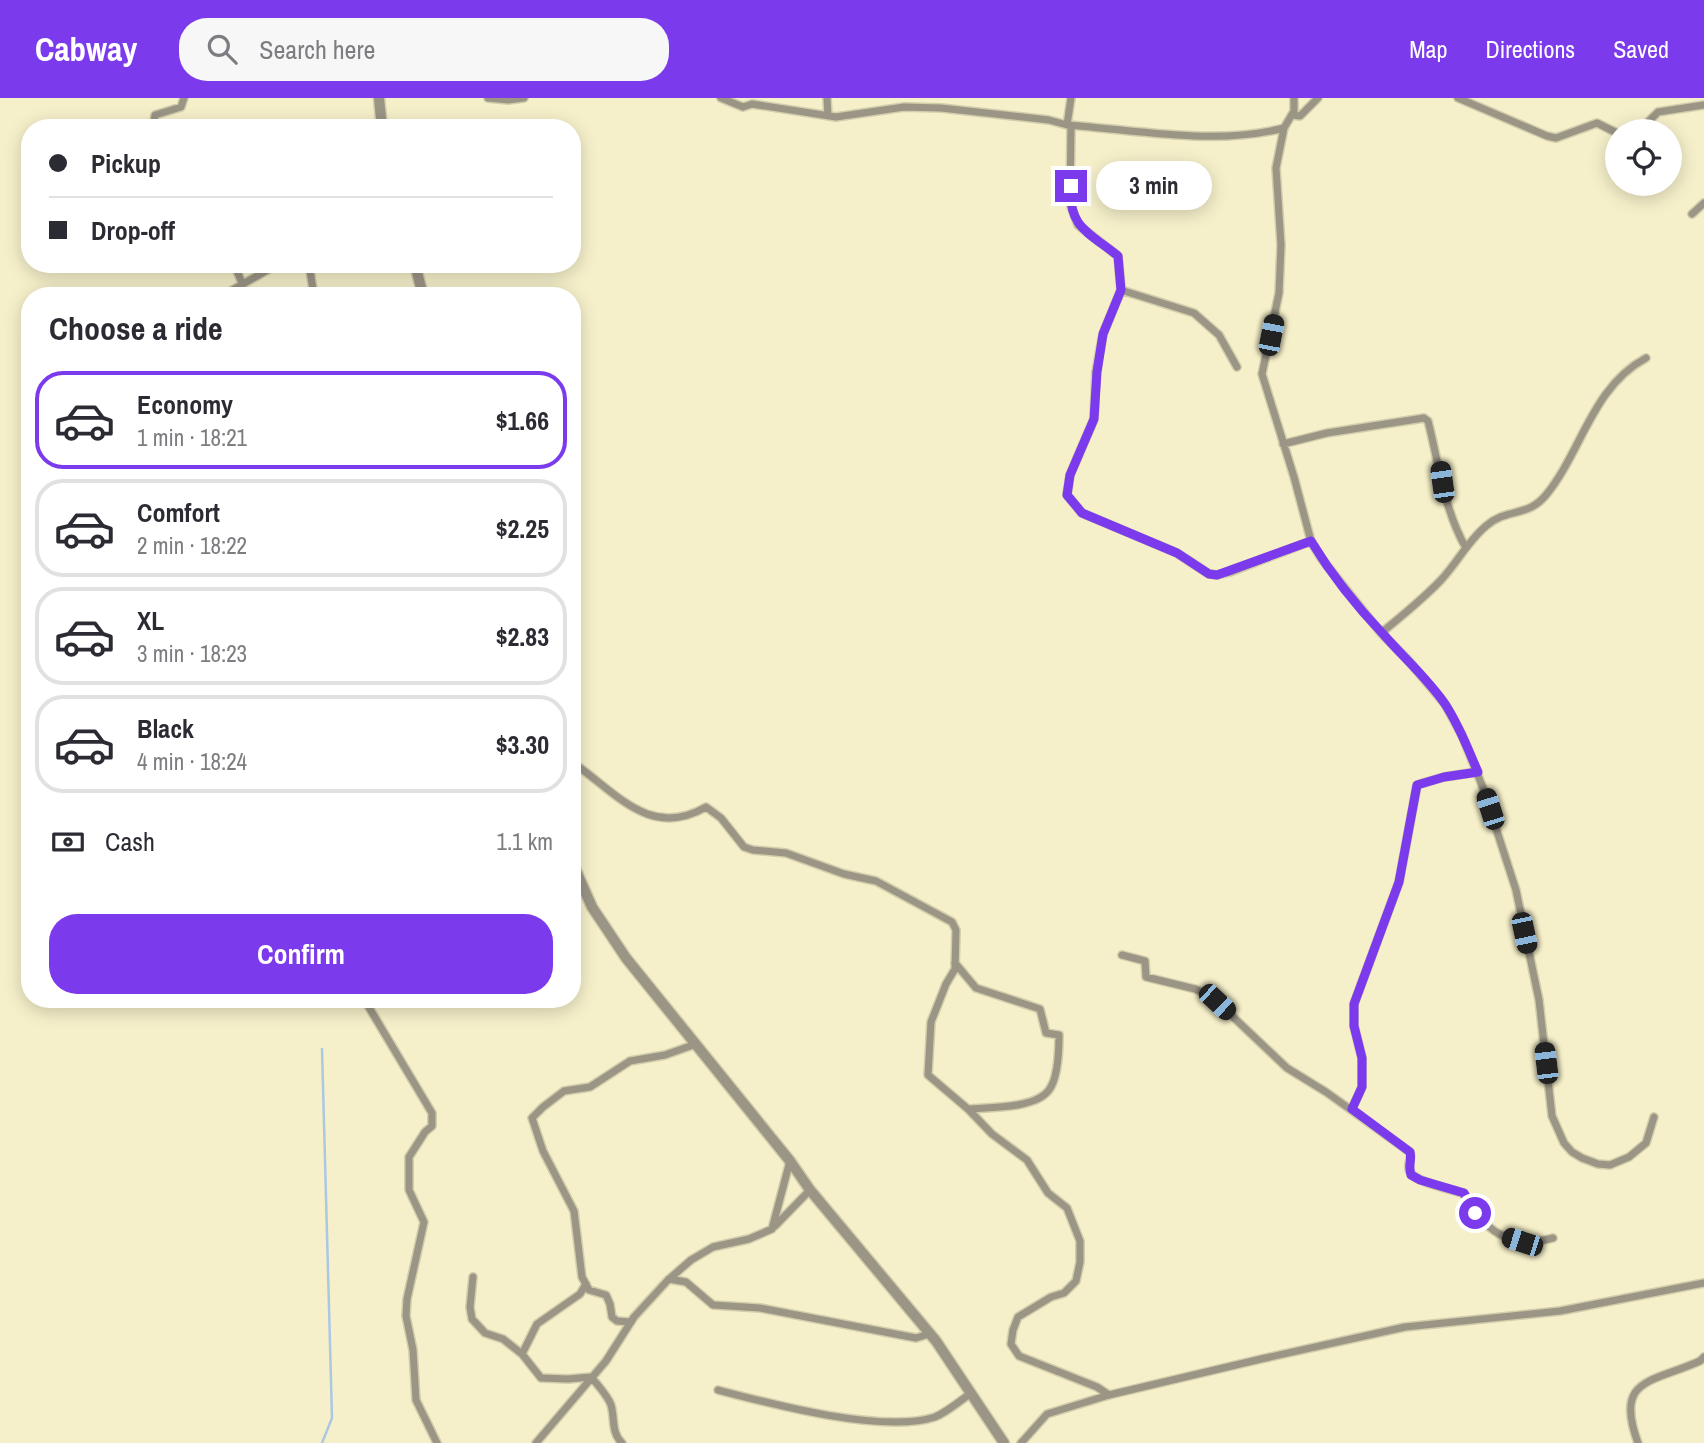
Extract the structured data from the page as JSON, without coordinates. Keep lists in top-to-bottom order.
{
  "page": {
    "header": "Cabway",
    "search": "Search here",
    "nav": ["Map", "Directions", "Saved"],
    "banner": ["Pickup", "Drop-off"],
    "bubble": "3 min",
    "heading": "Choose a ride",
    "list": [
      {
        "name": "Economy",
        "note": "1 min · 18:21",
        "value": "$1.66"
      },
      {
        "name": "Comfort",
        "note": "2 min · 18:22",
        "value": "$2.25"
      },
      {
        "name": "XL",
        "note": "3 min · 18:23",
        "value": "$2.83"
      },
      {
        "name": "Black",
        "note": "4 min · 18:24",
        "value": "$3.30"
      }
    ],
    "pay": ["Cash", "1.1 km"],
    "buttons": "Confirm"
  }
}
